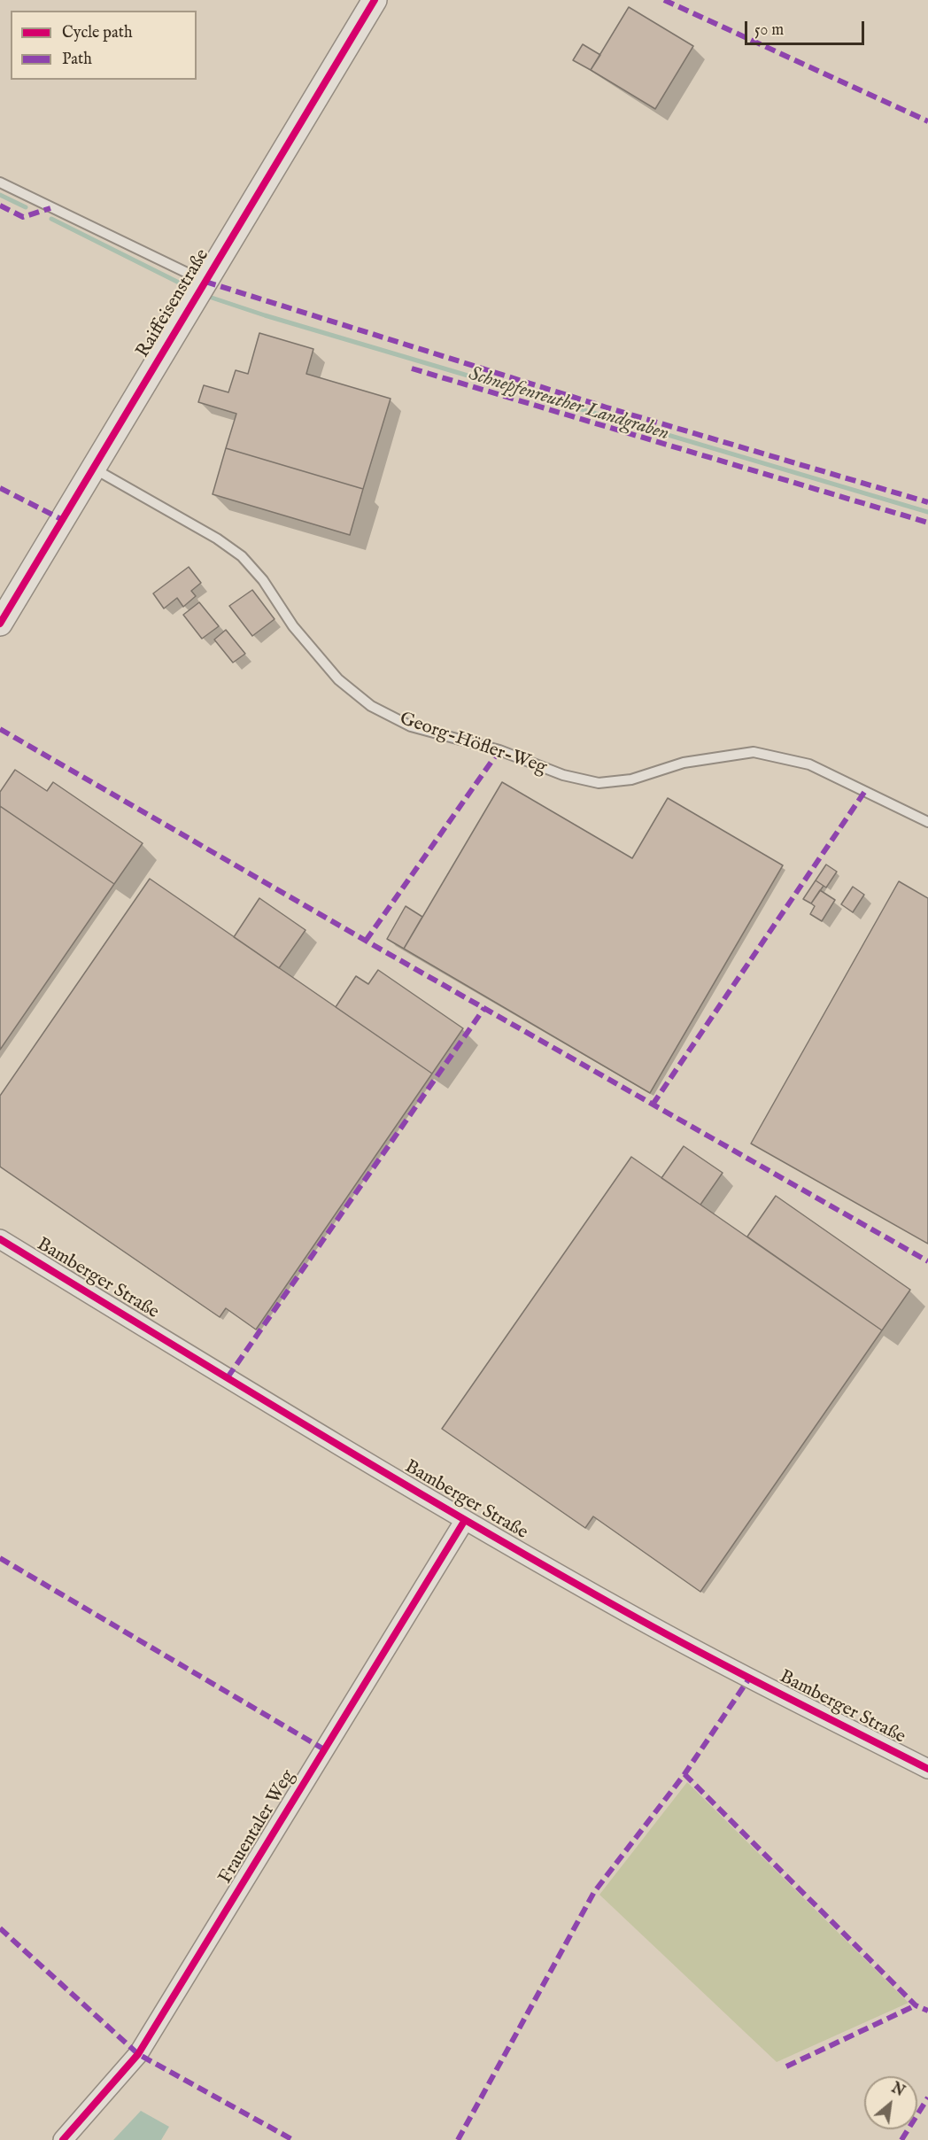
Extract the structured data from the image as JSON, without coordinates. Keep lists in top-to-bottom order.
{
  "streets": {
    "street": ["Raiffeisenstraße", "Bamberger Straße", "Frauentaler Weg"],
    "lane": ["Georg-Höfler-Weg"]
  },
  "crossings": [
    ["Raiffeisenstraße", "Georg-Höfler-Weg"],
    ["Bamberger Straße", "Frauentaler Weg"]
  ],
  "water": ["Schnepfenreuther Landgraben"],
  "legend": ["Cycle path", "Path"],
  "scale_bar": "50 m",
  "north": "top right"
}
